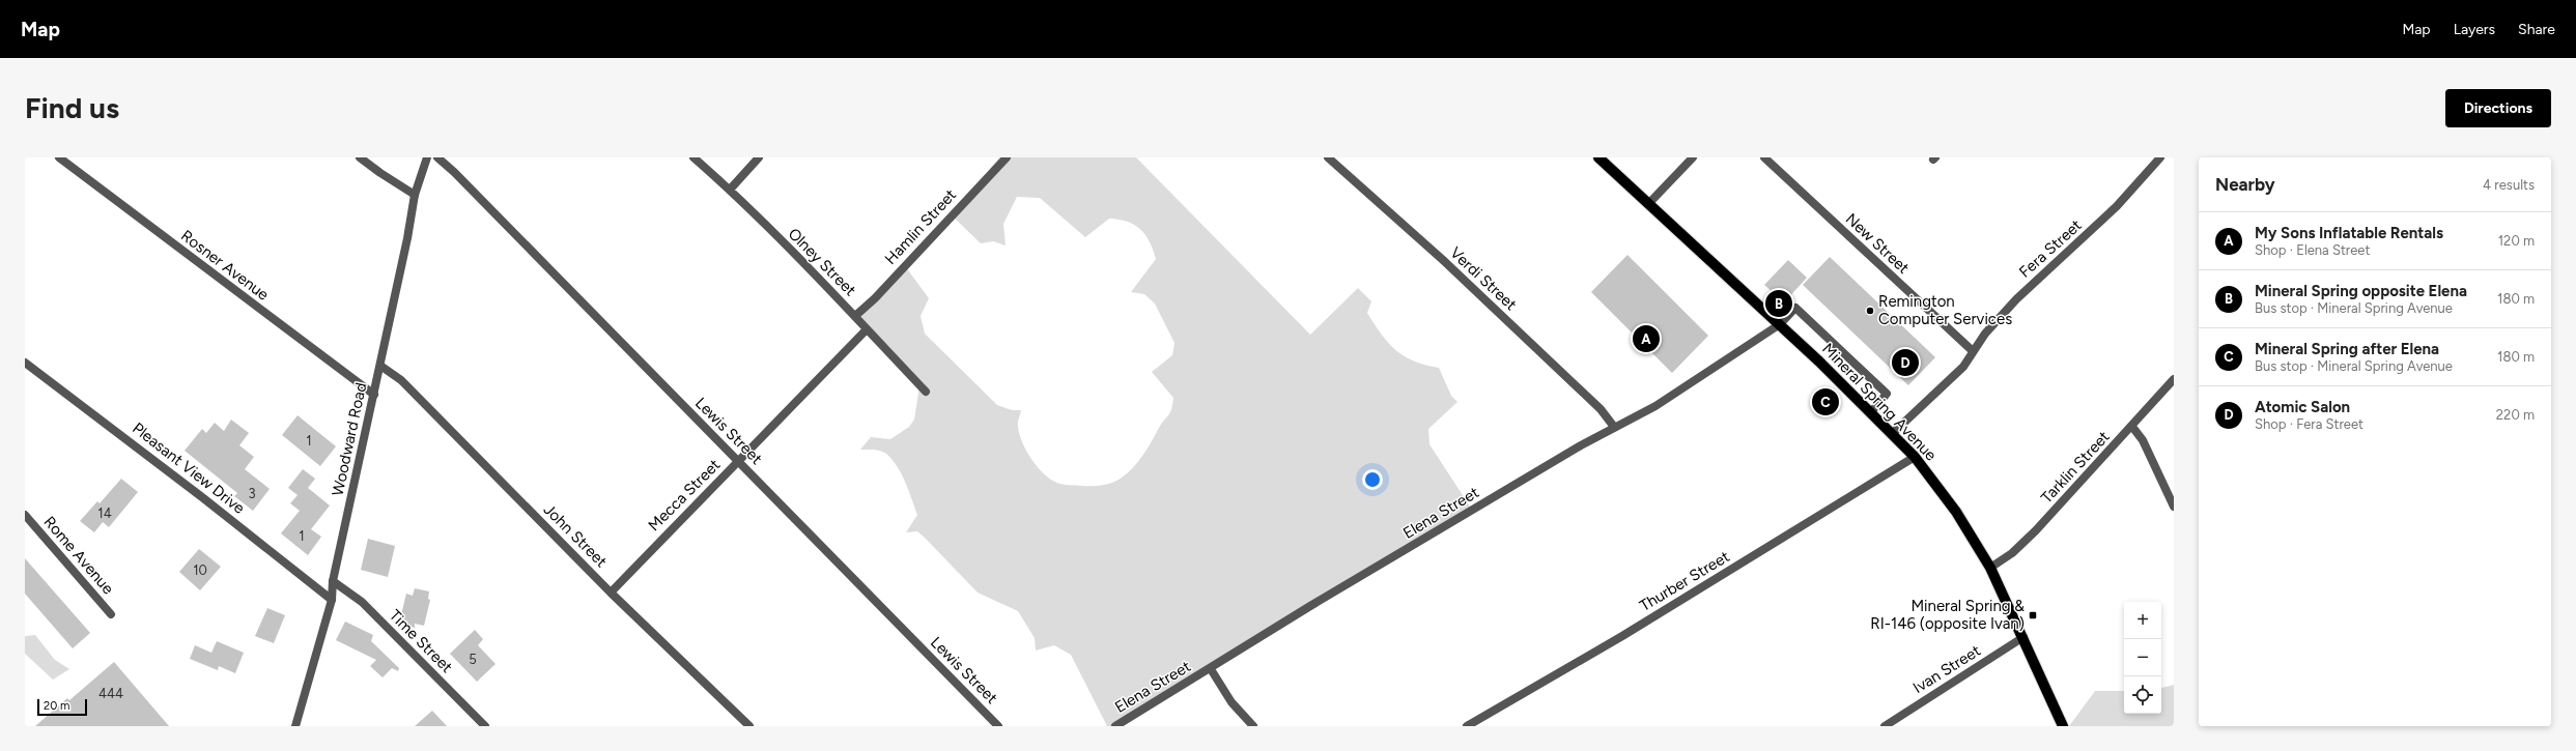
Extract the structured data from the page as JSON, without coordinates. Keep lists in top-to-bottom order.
{
  "streets": {
    "main road": ["Mineral Spring Avenue"],
    "street": [
      "Hamlin Street",
      "New Street",
      "Fera Street",
      "Olney Street",
      "Rosner Avenue",
      "Verdi Street",
      "Lewis Street",
      "Woodward Road",
      "Tarklin Street",
      "Pleasant View Drive",
      "Mecca Street",
      "Elena Street",
      "John Street",
      "Rome Avenue",
      "Thurber Street",
      "Time Street",
      "Ivan Street"
    ]
  },
  "crossings": [
    ["Hamlin Street", "Olney Street"],
    ["New Street", "Fera Street"],
    ["Fera Street", "Mineral Spring Avenue"],
    ["Olney Street", "Mecca Street"],
    ["Rosner Avenue", "Woodward Road"],
    ["Verdi Street", "Elena Street"],
    ["Mineral Spring Avenue", "Tarklin Street"],
    ["Mineral Spring Avenue", "Elena Street"],
    ["Mineral Spring Avenue", "Thurber Street"],
    ["Mineral Spring Avenue", "Ivan Street"],
    ["Lewis Street", "Mecca Street"],
    ["Woodward Road", "Pleasant View Drive"],
    ["Woodward Road", "John Street"],
    ["Woodward Road", "Time Street"],
    ["Mecca Street", "John Street"]
  ],
  "places": {
    "other": ["Remington Computer Services"],
    "transit": ["Mineral Spring & RI-146 (opposite Ivan)"]
  },
  "house_numbers": [
    "1",
    "3",
    "14",
    "1",
    "10",
    "5",
    "444"
  ],
  "scale_bar": "20 m",
  "page": {
    "header": "Map",
    "nav": ["Map", "Layers", "Share"],
    "buttons": "Directions",
    "title": "Find us",
    "heading": ["Nearby", "4 results"],
    "list": [
      {
        "mark": "A",
        "name": "My Sons Inflatable Rentals",
        "note": "Shop · Elena Street",
        "value": "120 m"
      },
      {
        "mark": "B",
        "name": "Mineral Spring opposite Elena",
        "note": "Bus stop · Mineral Spring Avenue",
        "value": "180 m"
      },
      {
        "mark": "C",
        "name": "Mineral Spring after Elena",
        "note": "Bus stop · Mineral Spring Avenue",
        "value": "180 m"
      },
      {
        "mark": "D",
        "name": "Atomic Salon",
        "note": "Shop · Fera Street",
        "value": "220 m"
      }
    ],
    "pins": [
      "B",
      "A",
      "D",
      "C"
    ],
    "map_buttons": ["+", "−"],
    "scale": "20 m"
  }
}
